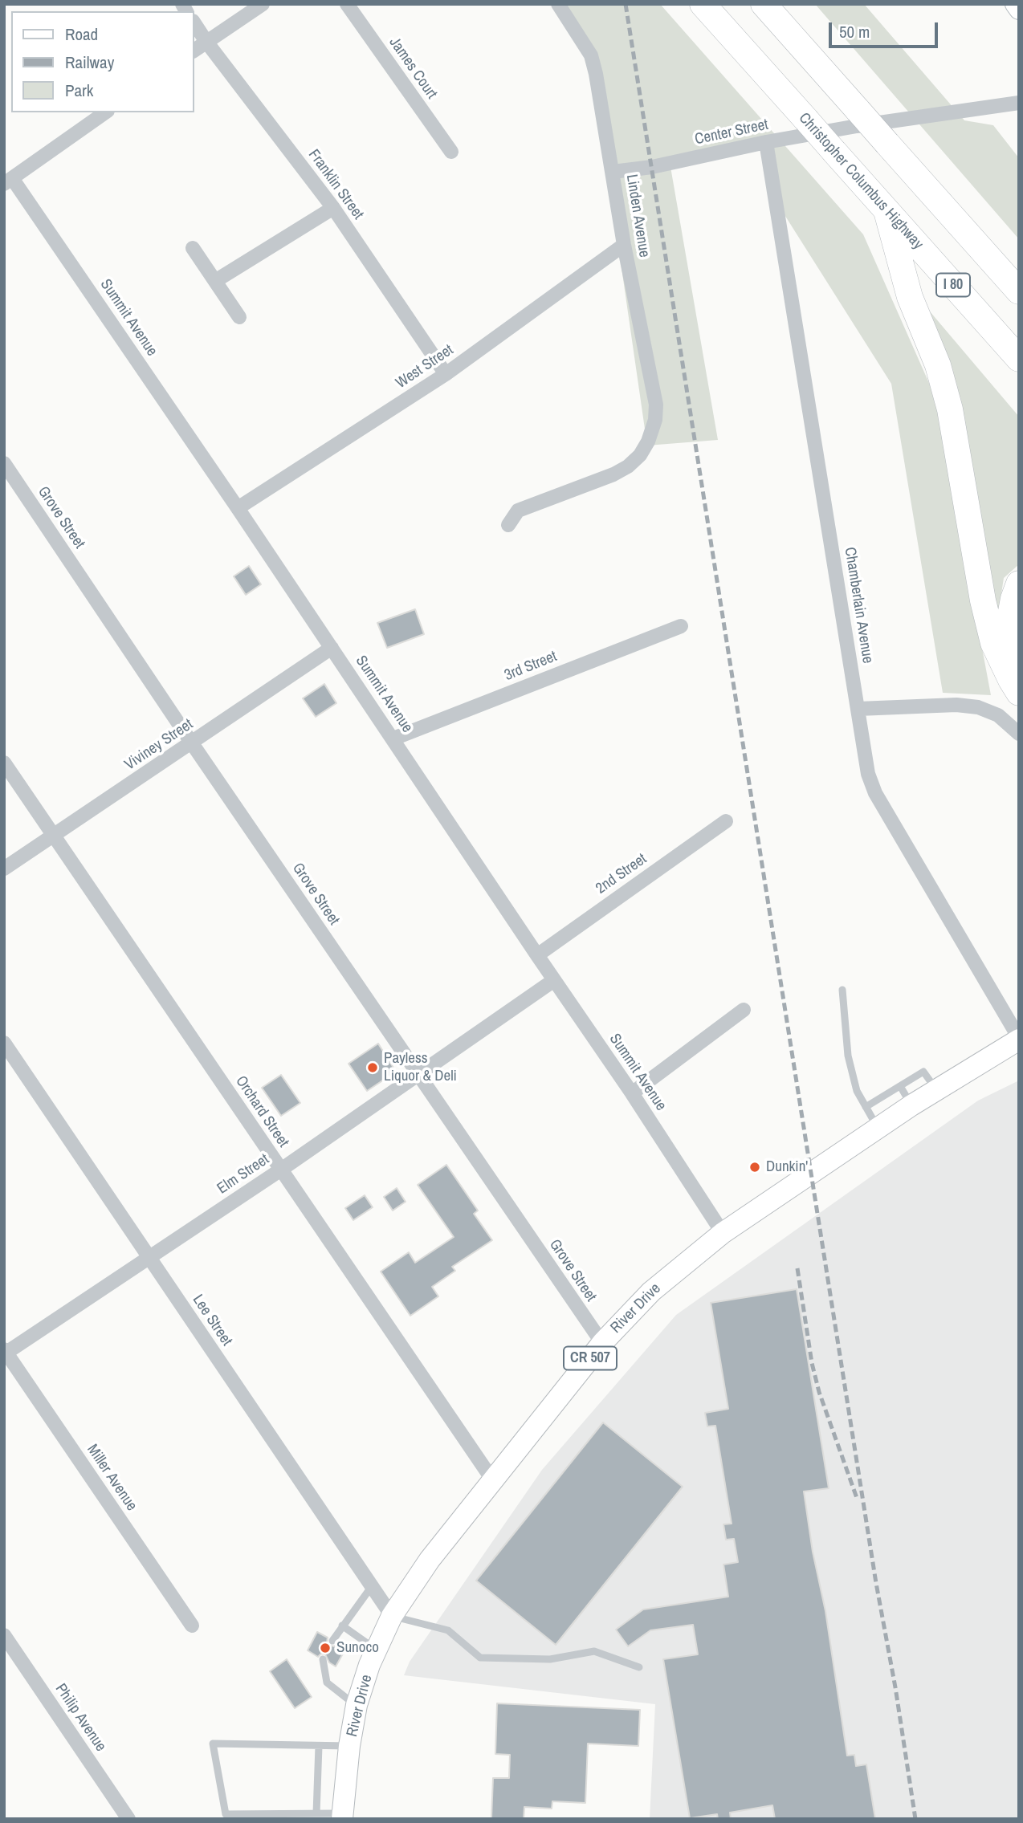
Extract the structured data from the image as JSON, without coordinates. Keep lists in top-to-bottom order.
{
  "streets": {
    "highway": ["Christopher Columbus Highway", "I 80"],
    "main road": ["River Drive", "CR 507"],
    "street": [
      "James Court",
      "Center Street",
      "Franklin Street",
      "Linden Avenue",
      "Summit Avenue",
      "West Street",
      "Grove Street",
      "Chamberlain Avenue",
      "3rd Street",
      "Viviney Street",
      "2nd Street",
      "Orchard Street",
      "Elm Street",
      "Lee Street",
      "Miller Avenue",
      "Philip Avenue"
    ]
  },
  "crossings": [
    ["Center Street", "Linden Avenue"],
    ["Center Street", "Chamberlain Avenue"],
    ["Franklin Street", "West Street"],
    ["Linden Avenue", "West Street"],
    ["Summit Avenue", "West Street"],
    ["Summit Avenue", "3rd Street"],
    ["Summit Avenue", "Viviney Street"],
    ["Summit Avenue", "2nd Street"],
    ["Summit Avenue", "Elm Street"],
    ["Summit Avenue", "River Drive"],
    ["Grove Street", "Viviney Street"],
    ["Grove Street", "Elm Street"],
    ["Grove Street", "River Drive"],
    ["Chamberlain Avenue", "River Drive"],
    ["Viviney Street", "Orchard Street"],
    ["Orchard Street", "Elm Street"],
    ["Orchard Street", "River Drive"],
    ["Elm Street", "Lee Street"],
    ["Elm Street", "Miller Avenue"],
    ["River Drive", "Lee Street"]
  ],
  "places": ["Payless Liquor & Deli", "Dunkin'", "Sunoco"],
  "legend": ["Road", "Railway", "Park"],
  "scale_bar": "50 m"
}
